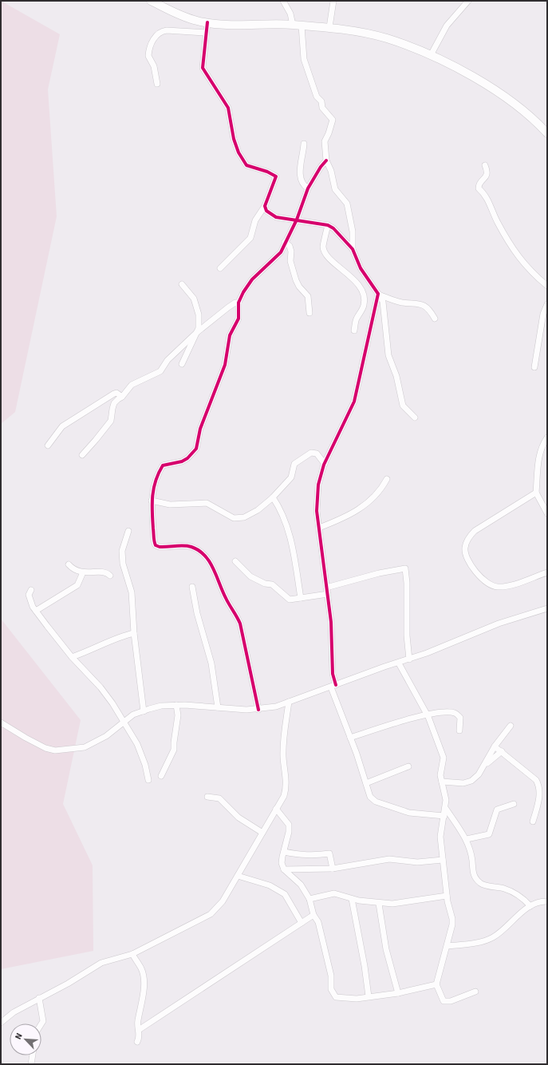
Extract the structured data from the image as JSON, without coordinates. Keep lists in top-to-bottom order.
{
  "north": "top left"
}
